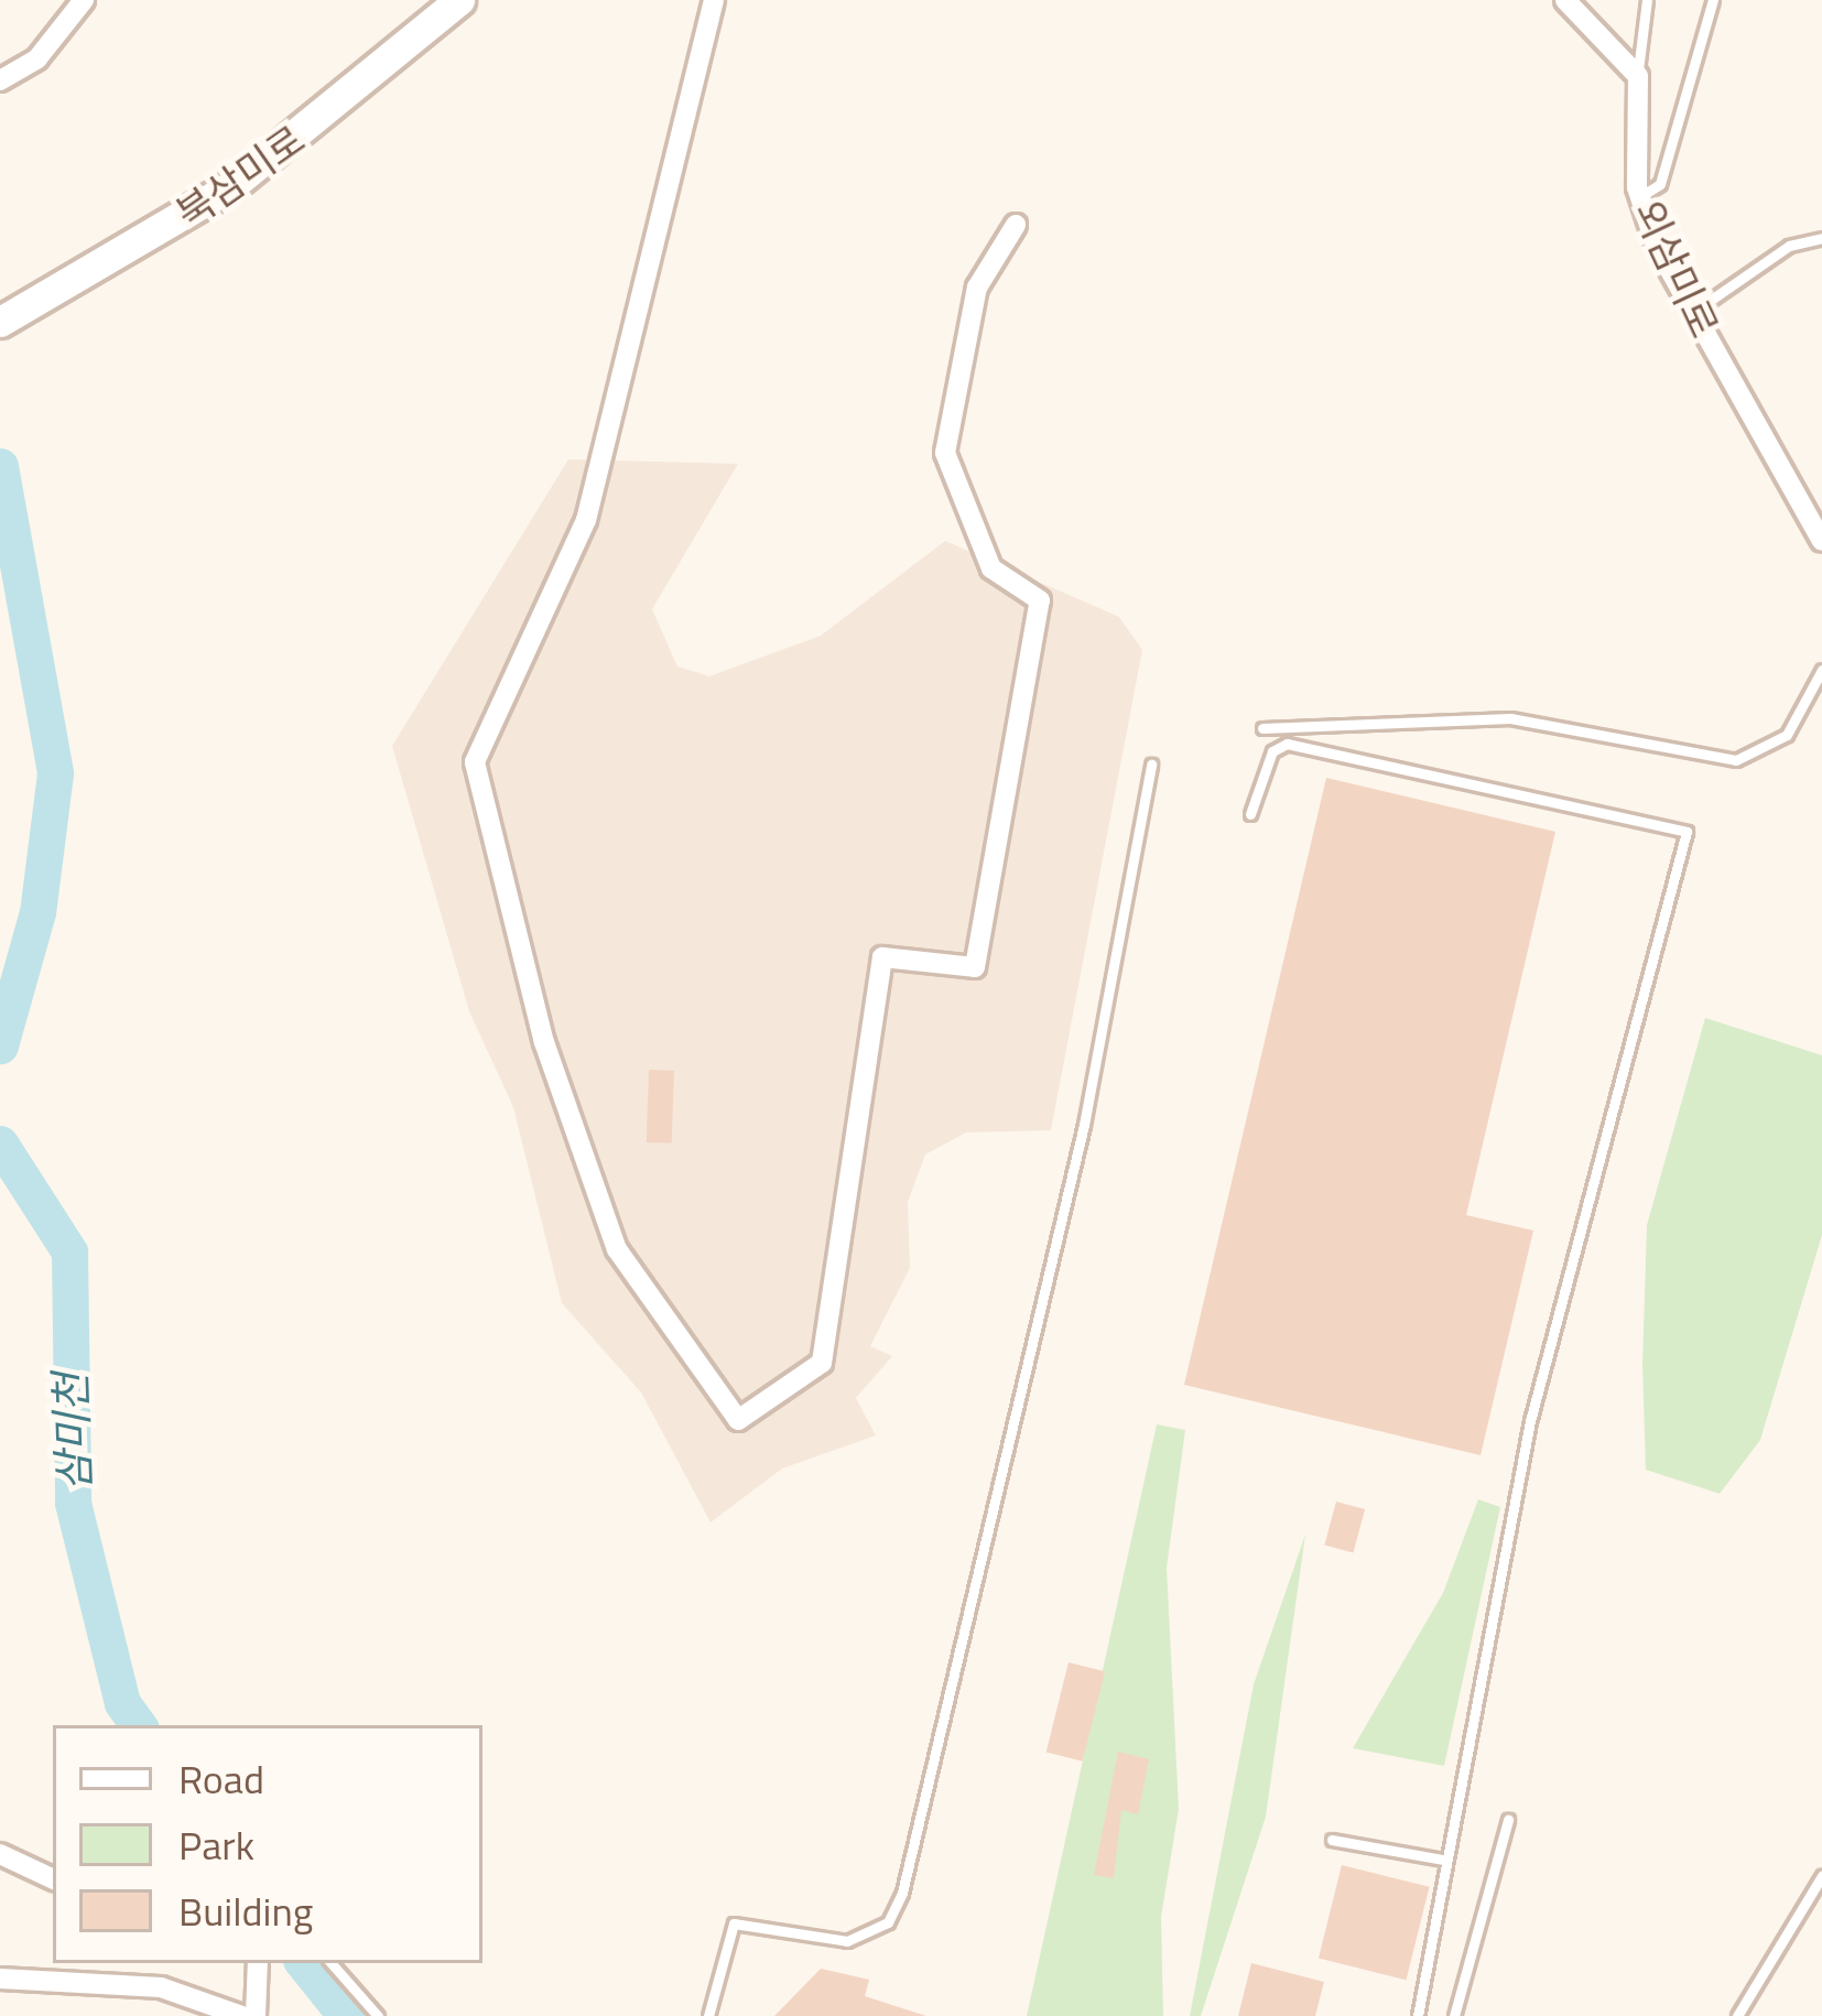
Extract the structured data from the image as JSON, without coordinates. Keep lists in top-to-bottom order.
{
  "streets": {
    "street": ["북삼미로", "외삼미로"]
  },
  "water": ["삼미천"],
  "legend": ["Road", "Park", "Building"]
}
